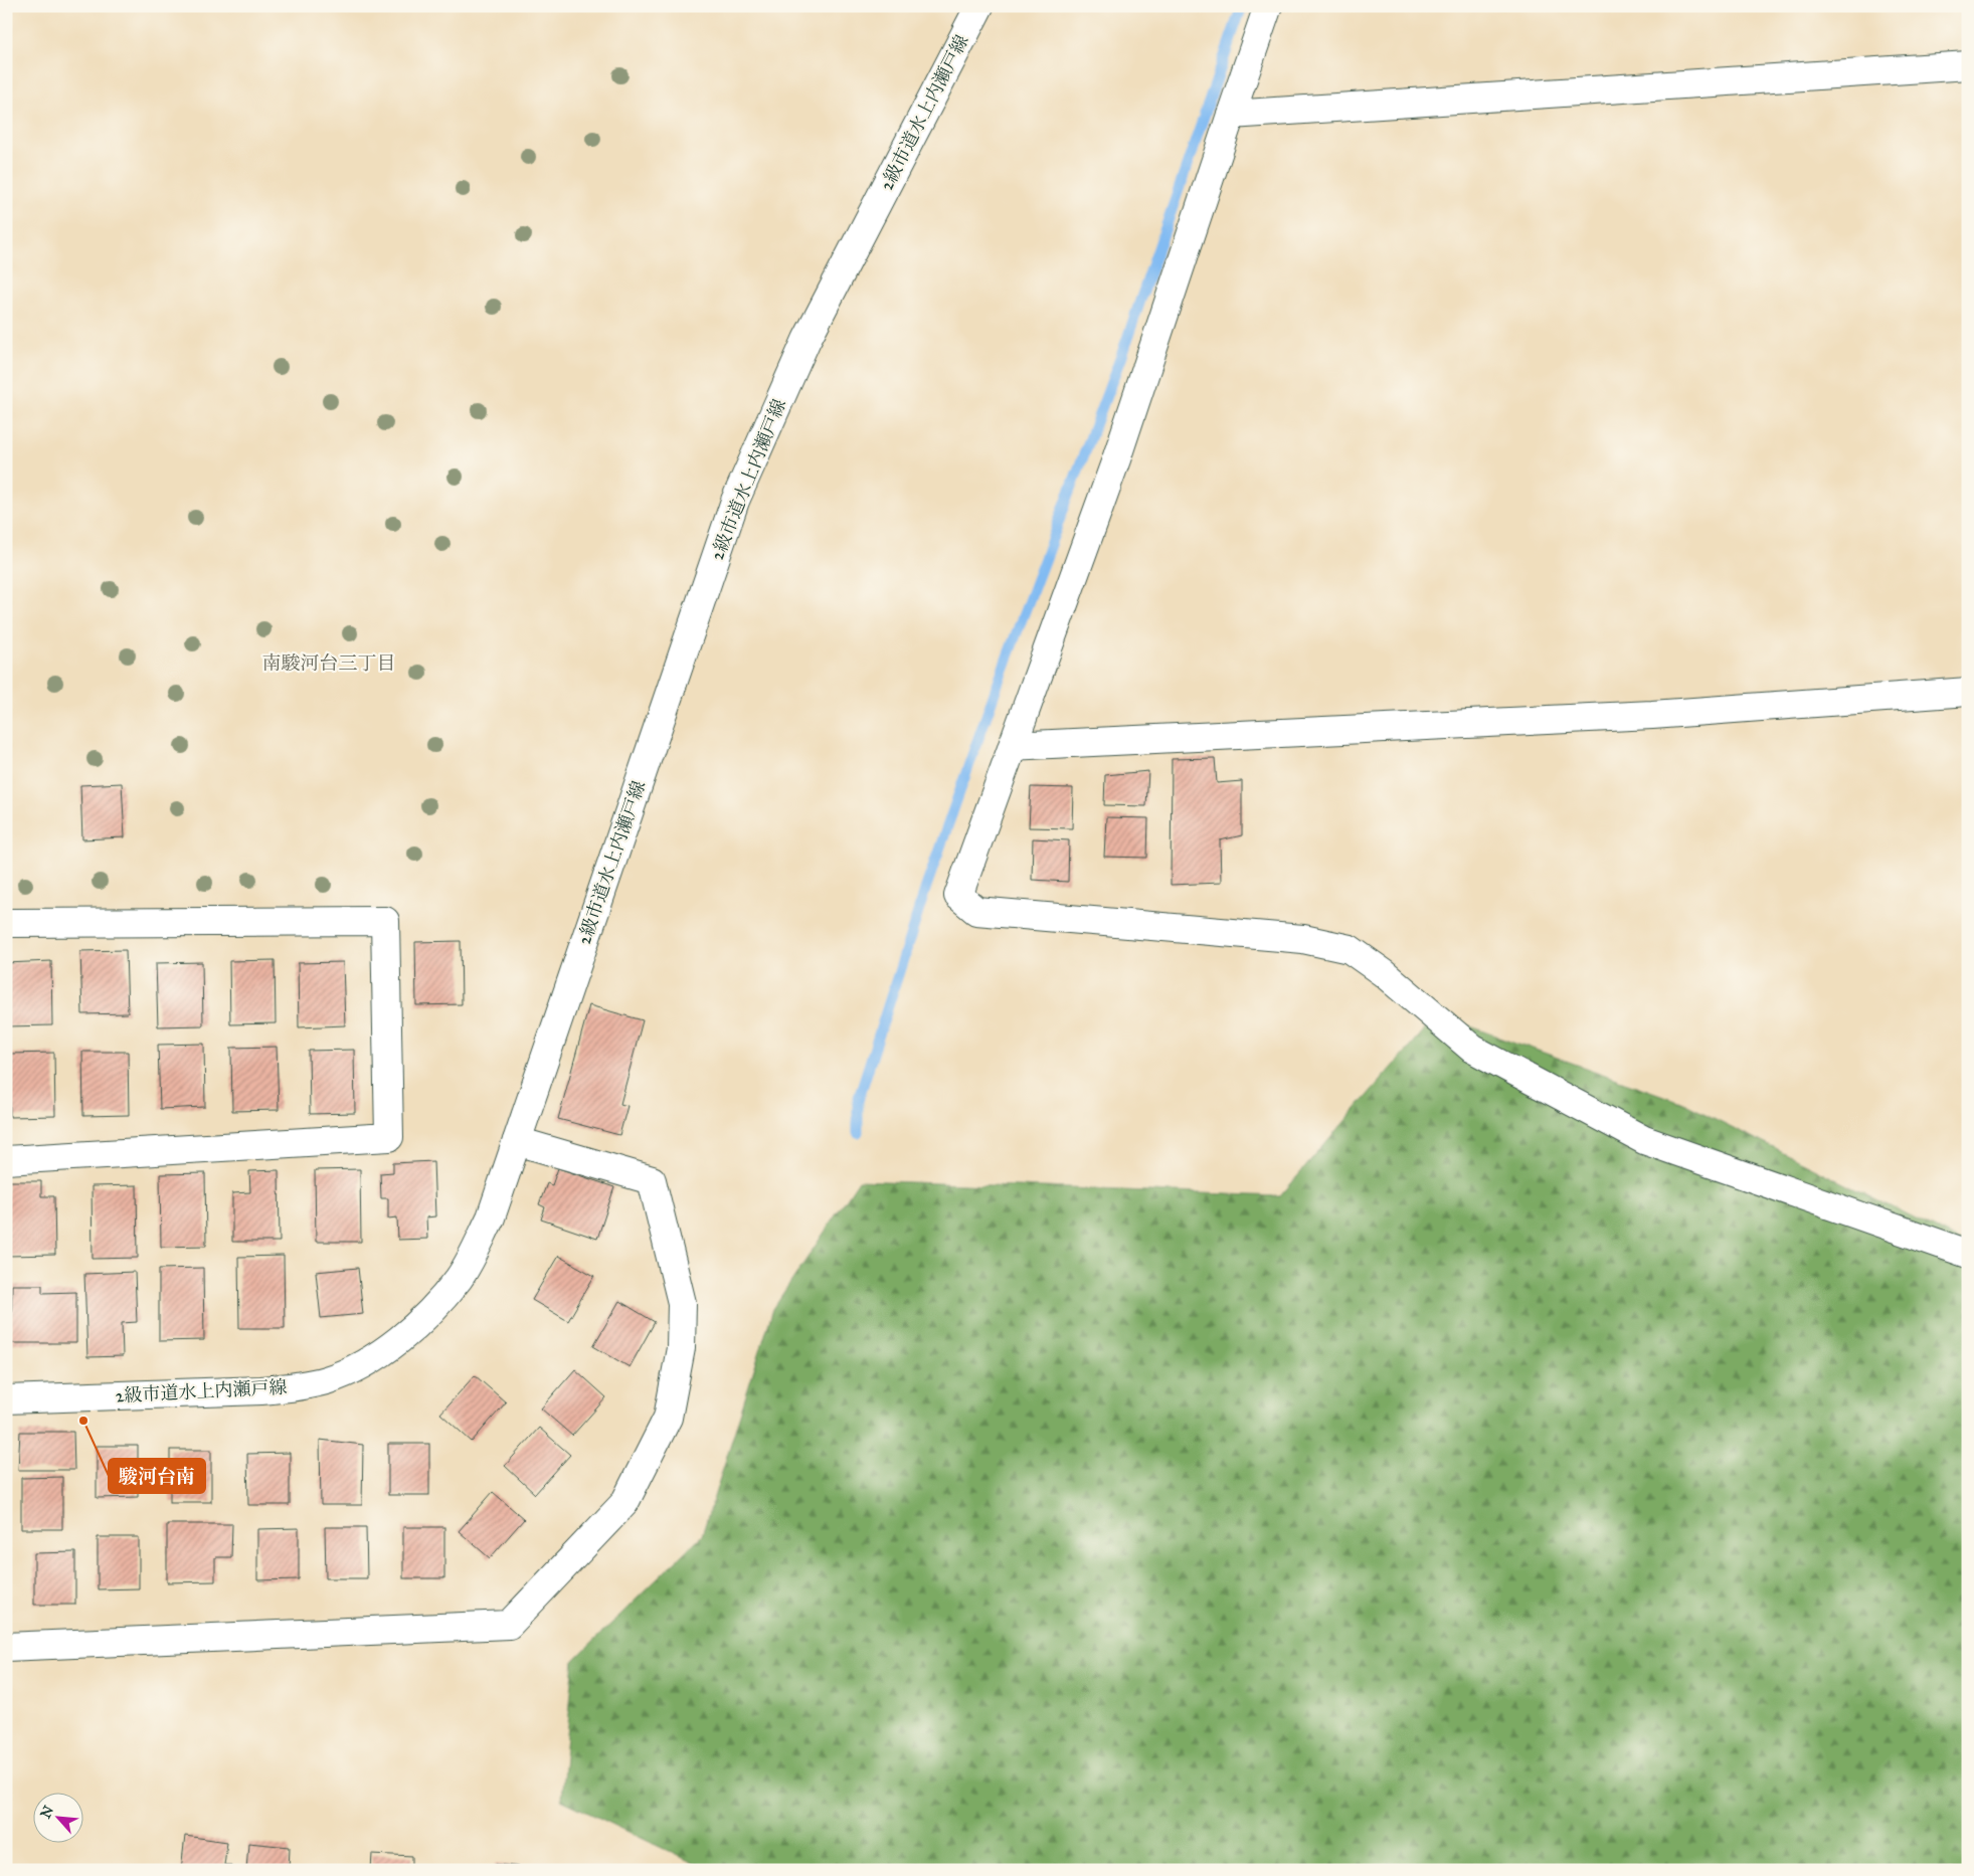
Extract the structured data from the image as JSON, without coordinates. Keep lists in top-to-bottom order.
{
  "streets": {
    "street": ["2級市道水上内瀬戸線"]
  },
  "districts": ["南駿河台三丁目"],
  "places": ["駿河台南"],
  "north": "top left"
}
